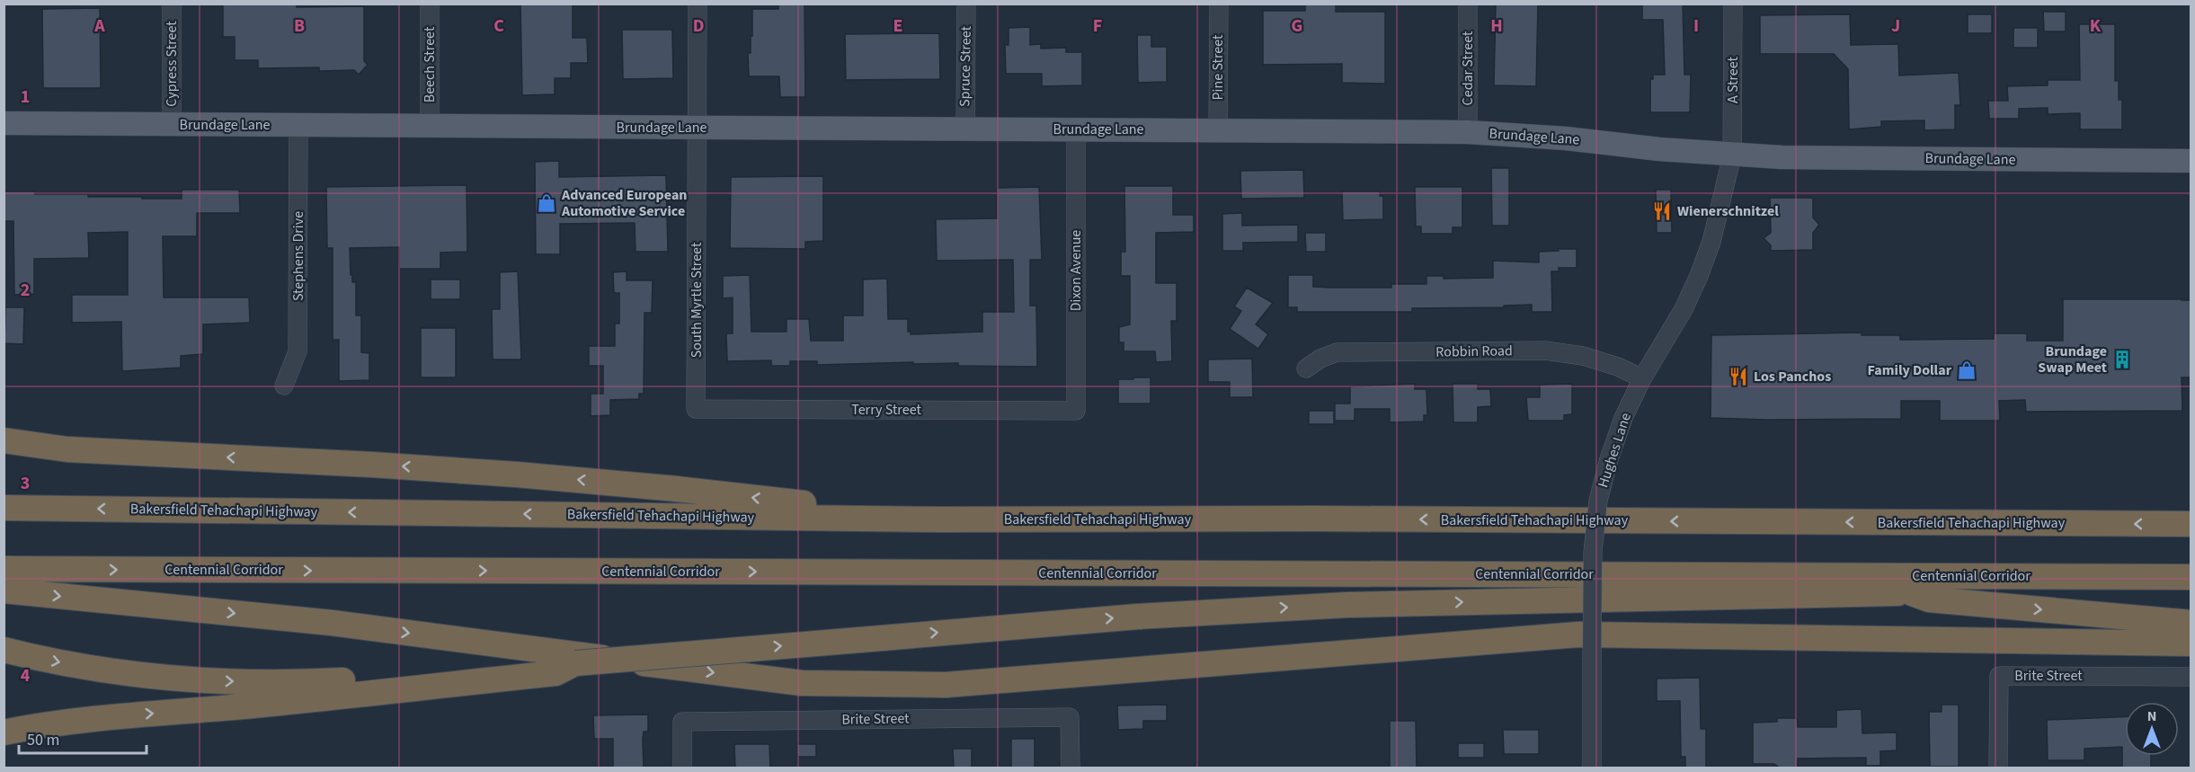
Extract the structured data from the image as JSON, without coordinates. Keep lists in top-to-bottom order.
{
  "streets": {
    "highway": ["Bakersfield Tehachapi Highway", "Centennial Corridor"],
    "main road": ["Brundage Lane"],
    "street": [
      "Cypress Street",
      "Beech Street",
      "Spruce Street",
      "Pine Street",
      "Cedar Street",
      "A Street",
      "Stephens Drive",
      "Dixon Avenue",
      "South Myrtle Street",
      "Robbin Road",
      "Terry Street",
      "Hughes Lane",
      "Brite Street"
    ]
  },
  "crossings": [
    ["Cypress Street", "Brundage Lane"],
    ["Beech Street", "Brundage Lane"],
    ["Spruce Street", "Brundage Lane"],
    ["Pine Street", "Brundage Lane"],
    ["Cedar Street", "Brundage Lane"],
    ["A Street", "Brundage Lane"],
    ["A Street", "Hughes Lane"],
    ["Brundage Lane", "Stephens Drive"],
    ["Brundage Lane", "Dixon Avenue"],
    ["Brundage Lane", "South Myrtle Street"],
    ["Brundage Lane", "Hughes Lane"],
    ["Dixon Avenue", "Terry Street"],
    ["South Myrtle Street", "Terry Street"],
    ["Robbin Road", "Hughes Lane"]
  ],
  "places": {
    "shop": ["Advanced European Automotive Service", "Family Dollar"],
    "restaurant": ["Wienerschnitzel", "Los Panchos"],
    "building": ["Brundage Swap Meet"]
  },
  "scale_bar": "50 m",
  "north": "top",
  "grid": {
    "columns": [
      "A",
      "B",
      "C",
      "D",
      "E",
      "F",
      "G",
      "H",
      "I",
      "J",
      "K"
    ],
    "rows": [
      "1",
      "2",
      "3",
      "4"
    ]
  }
}
